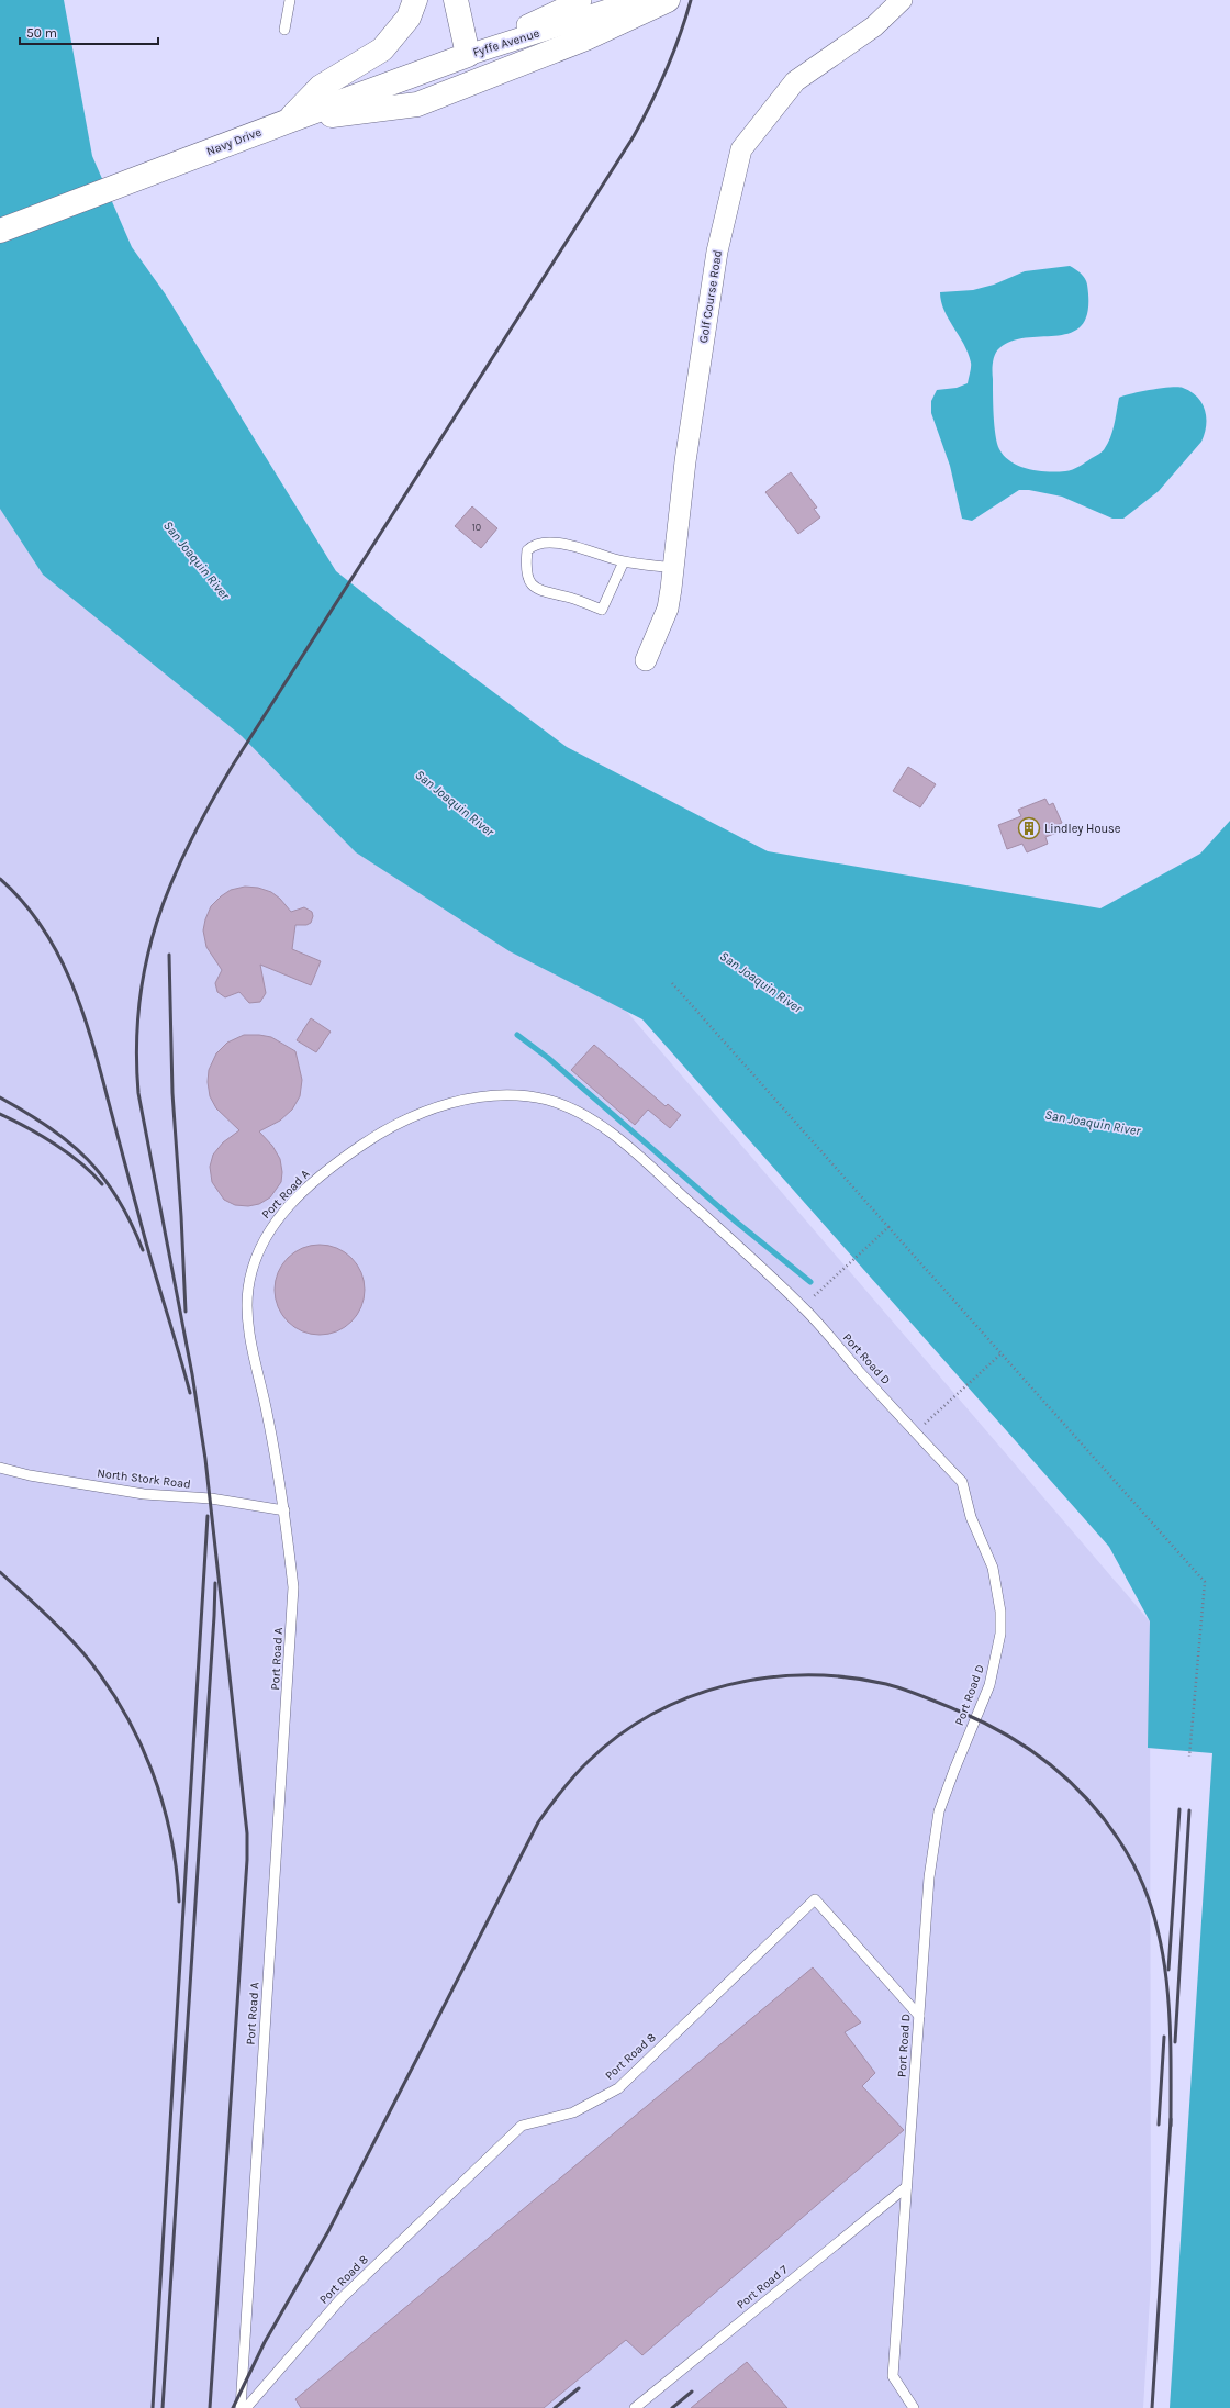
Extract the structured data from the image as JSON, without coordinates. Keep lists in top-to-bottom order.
{
  "streets": {
    "street": ["Fyffe Avenue", "Navy Drive", "Golf Course Road"],
    "lane": [
      "Port Road A",
      "Port Road D",
      "North Stork Road",
      "Port Road 8",
      "Port Road 7"
    ]
  },
  "crossings": [
    ["Fyffe Avenue", "Navy Drive"],
    ["Port Road A", "Port Road D"],
    ["Port Road A", "North Stork Road"],
    ["Port Road D", "Port Road 8"],
    ["Port Road D", "Port Road 7"]
  ],
  "water": ["San Joaquin River"],
  "places": {
    "building": ["Lindley House"]
  },
  "house_numbers": ["10"],
  "scale_bar": "50 m"
}
